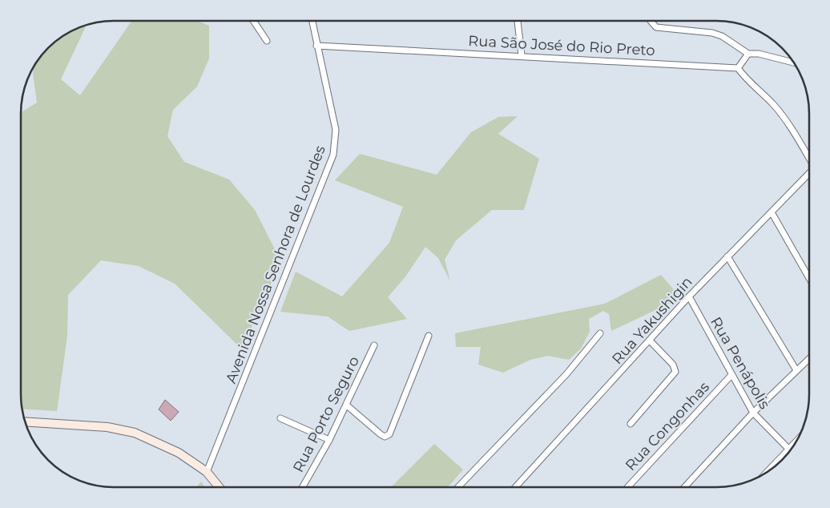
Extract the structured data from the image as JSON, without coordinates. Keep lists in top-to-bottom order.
{
  "streets": {
    "street": [
      "Rua São José do Rio Preto",
      "Avenida Nossa Senhora de Lourdes",
      "Rua Yakushigin",
      "Rua Penápolis",
      "Rua Porto Seguro",
      "Rua Congonhas"
    ]
  },
  "crossings": [
    ["Rua São José do Rio Preto", "Avenida Nossa Senhora de Lourdes"],
    ["Rua Yakushigin", "Rua Penápolis"],
    ["Rua Penápolis", "Rua Congonhas"]
  ]
}
